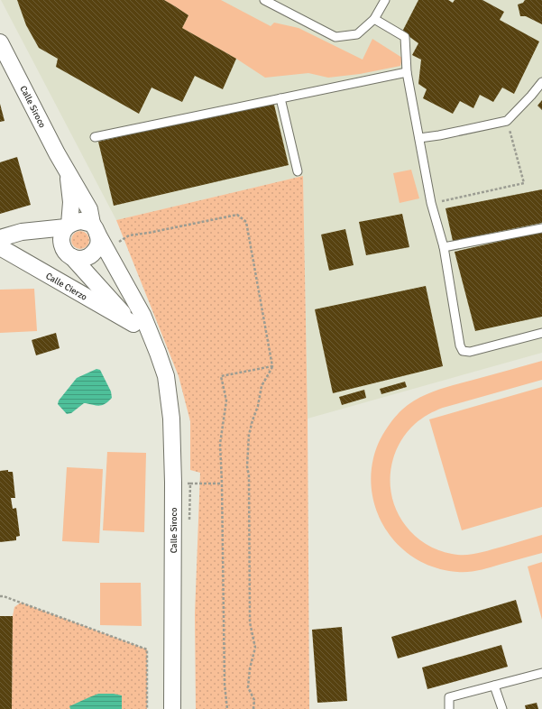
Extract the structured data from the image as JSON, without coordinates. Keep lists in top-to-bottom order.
{
  "streets": {
    "street": ["Calle Siroco", "Calle Cierzo"]
  },
  "crossings": [
    ["Calle Siroco", "Calle Cierzo"]
  ]
}
